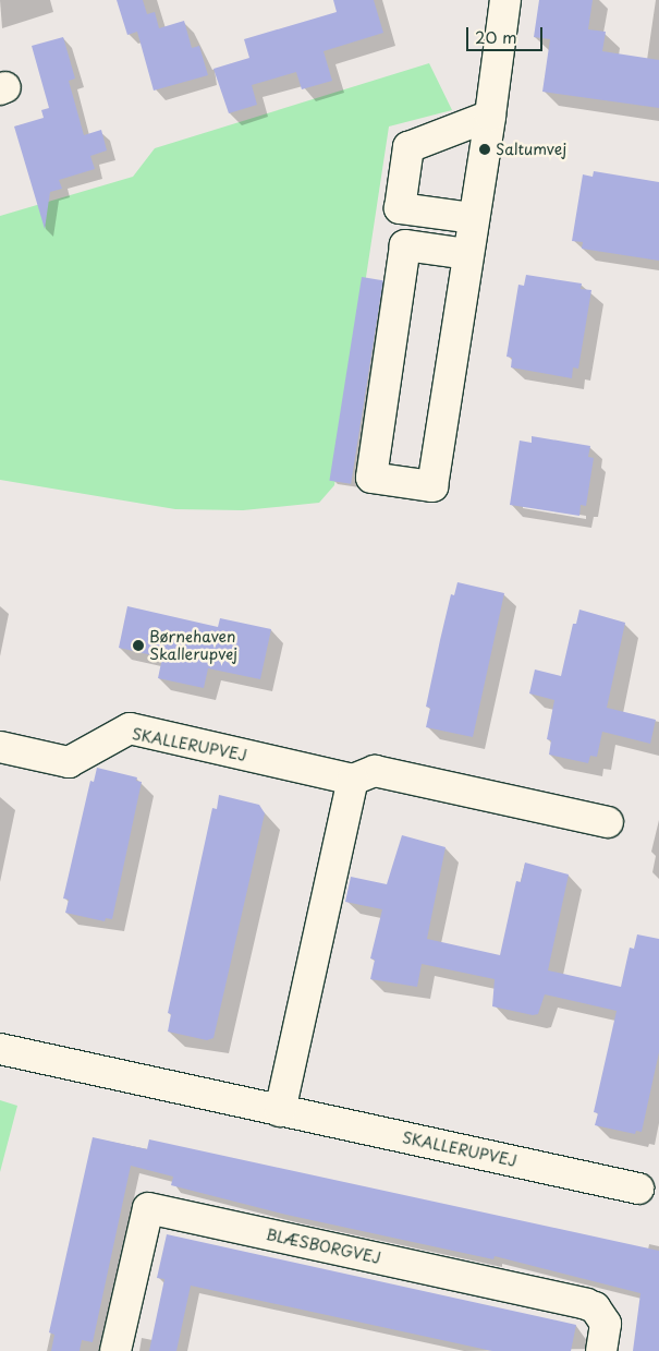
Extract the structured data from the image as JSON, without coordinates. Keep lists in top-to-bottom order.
{
  "streets": {
    "street": ["SKALLERUPVEJ", "BLÆSBORGVEJ"]
  },
  "places": ["Saltumvej", "Børnehaven Skallerupvej"],
  "scale_bar": "20 m"
}
